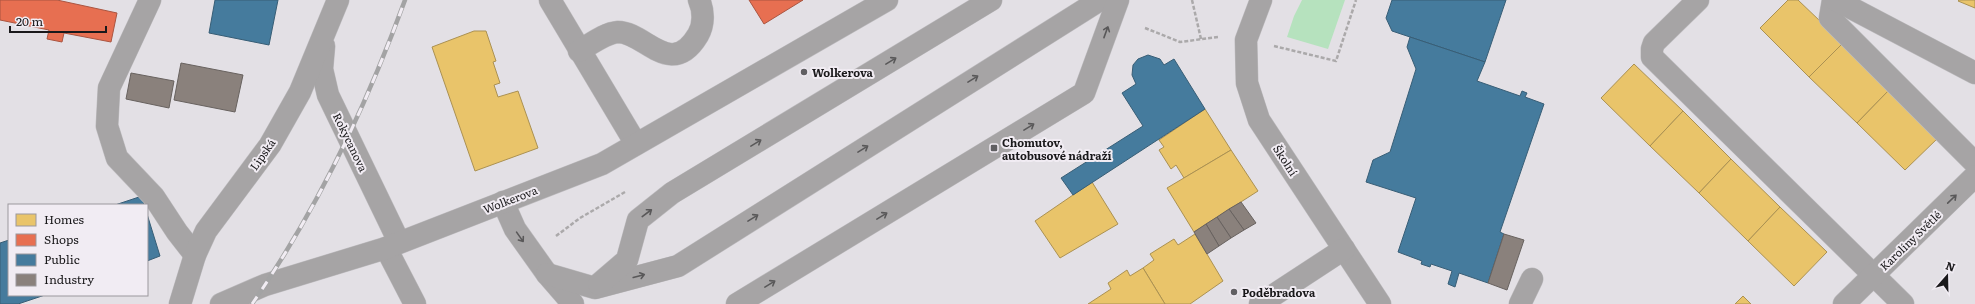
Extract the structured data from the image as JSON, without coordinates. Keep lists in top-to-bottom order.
{
  "streets": {
    "street": [
      "Rokycanova",
      "Lipská",
      "Školní",
      "Wolkerova",
      "Karolíny Světlé"
    ]
  },
  "crossings": [
    ["Rokycanova", "Lipská"],
    ["Rokycanova", "Wolkerova"]
  ],
  "one_way": ["Karolíny Světlé"],
  "places": {
    "other": ["Wolkerova", "Poděbradova"],
    "transit": ["Chomutov, autobusové nádraží"]
  },
  "legend": [
    "Homes",
    "Shops",
    "Public",
    "Industry"
  ],
  "scale_bar": "20 m",
  "north": "top"
}
